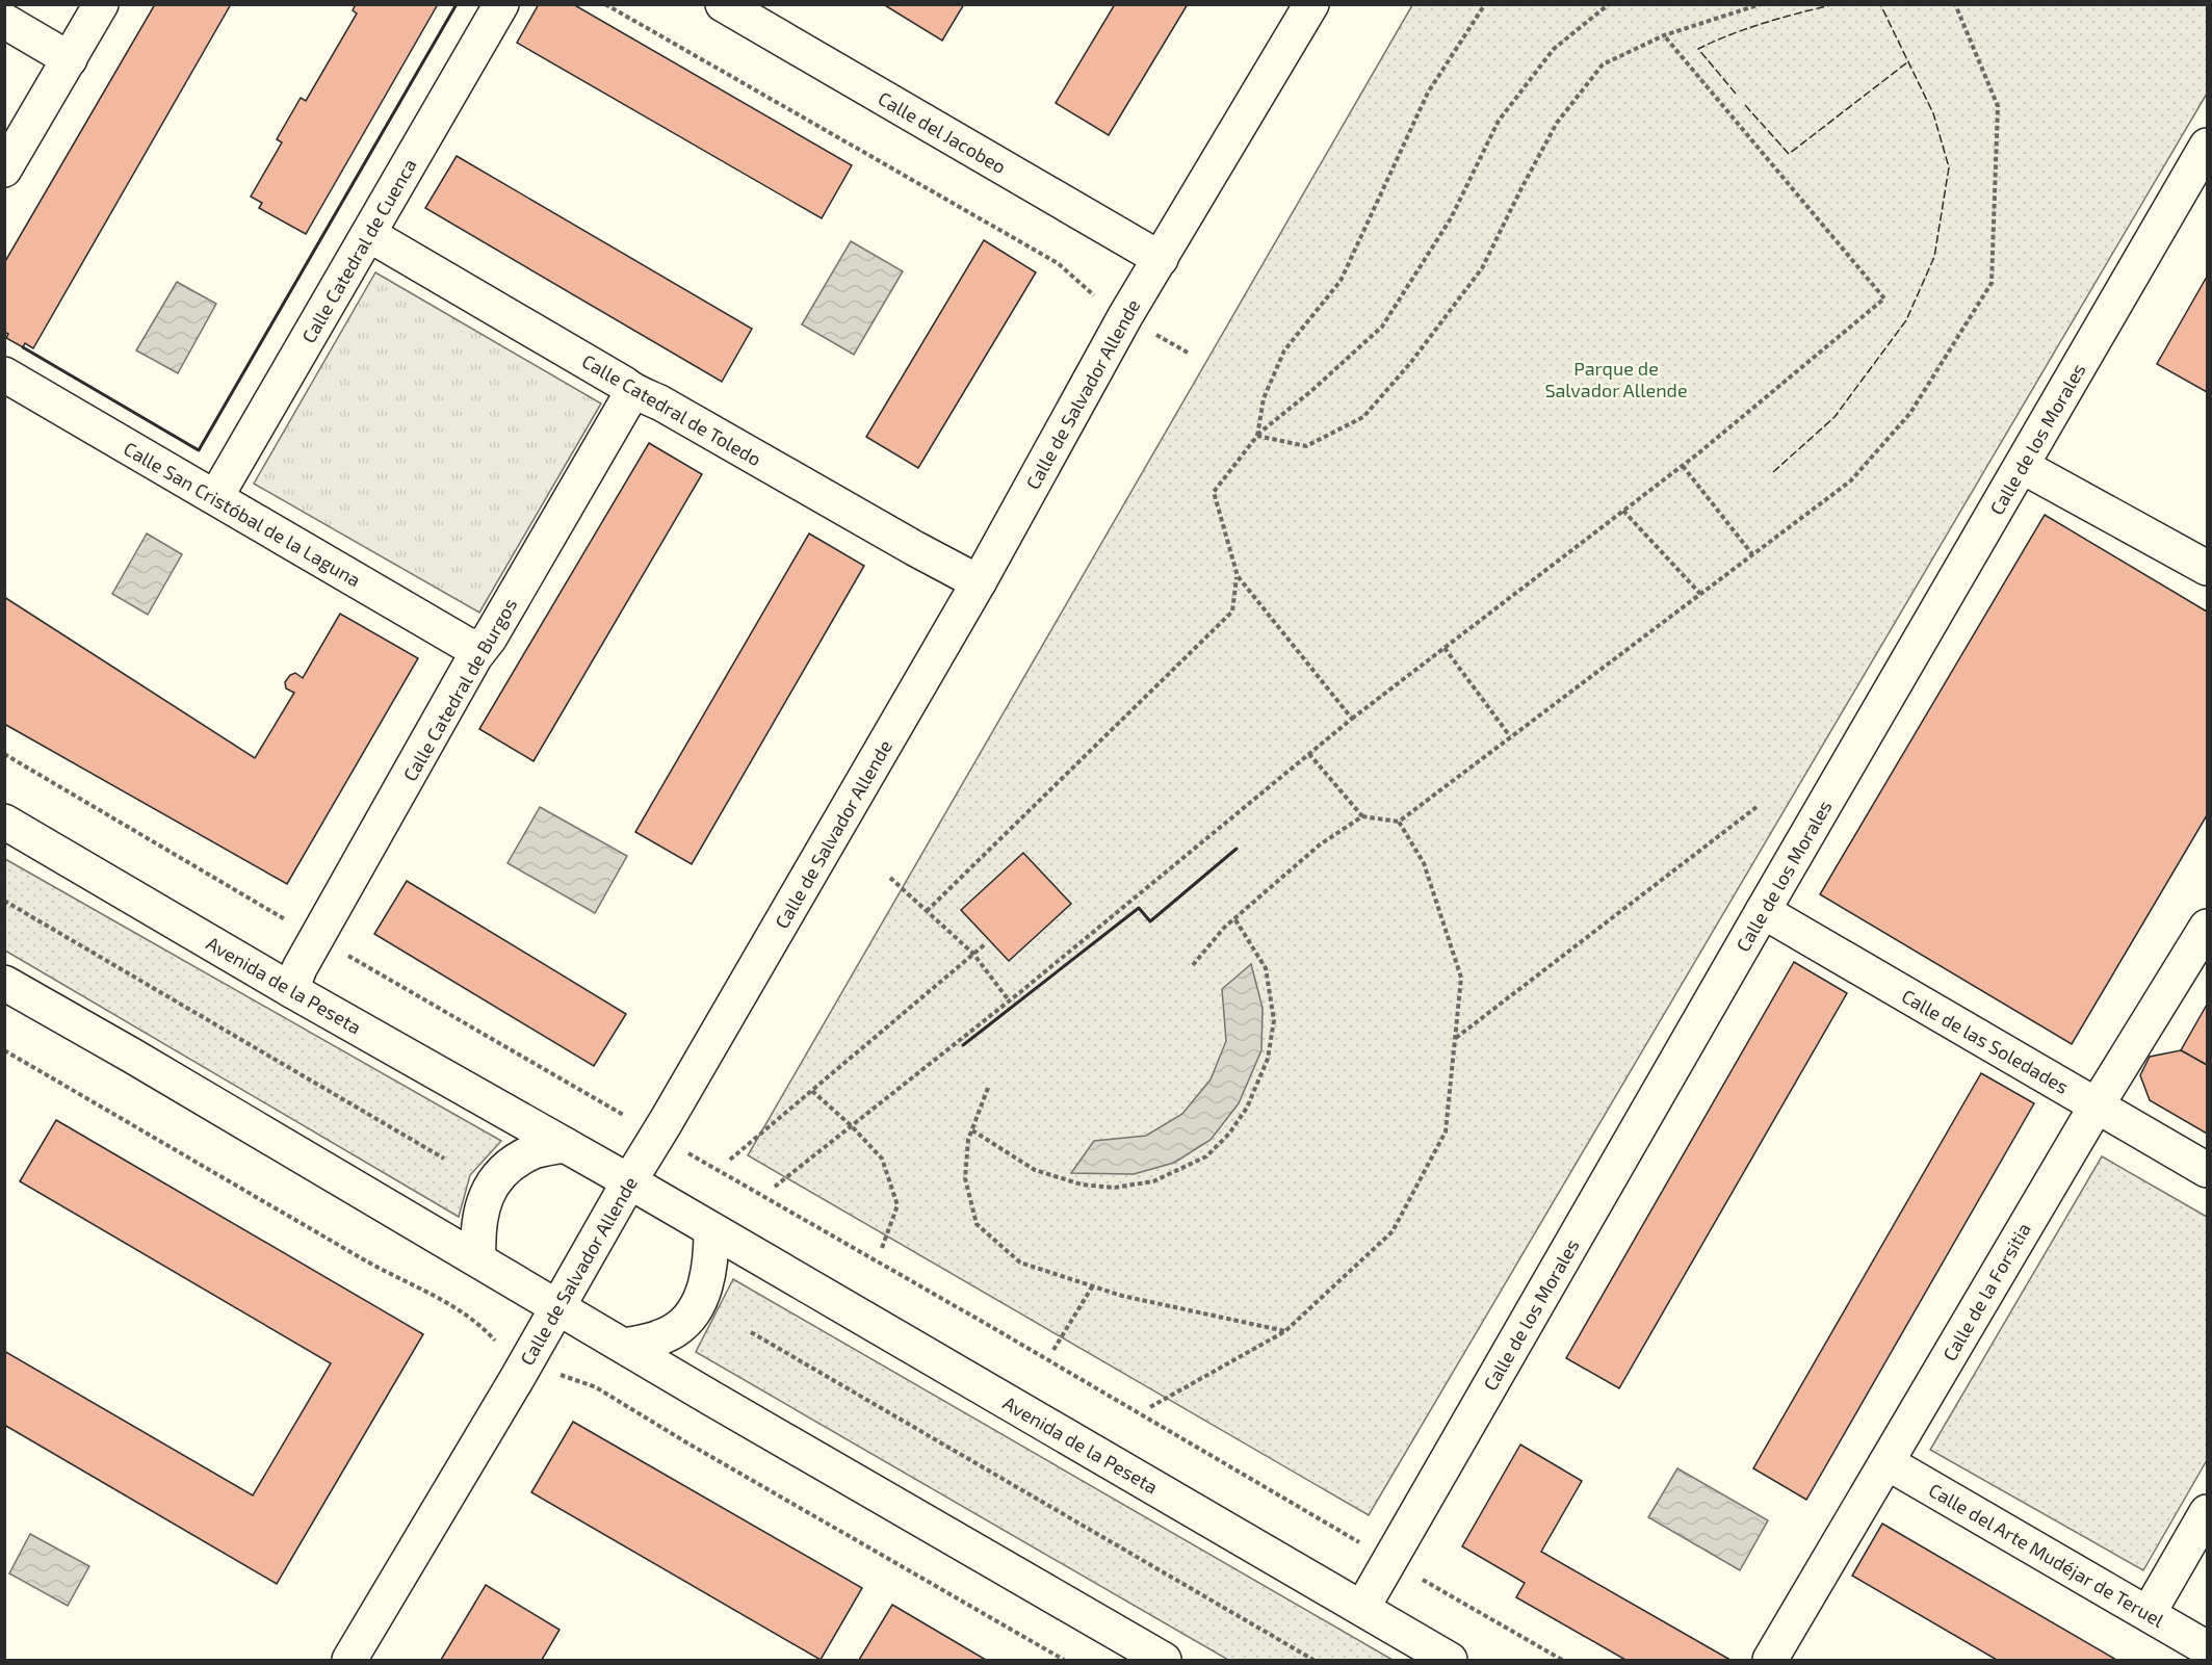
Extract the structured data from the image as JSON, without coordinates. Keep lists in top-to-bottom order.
{
  "streets": {
    "street": [
      "Calle del Jacobeo",
      "Calle Catedral de Cuenca",
      "Calle de Salvador Allende",
      "Calle Catedral de Toledo",
      "Calle de los Morales",
      "Calle San Cristóbal de la Laguna",
      "Calle Catedral de Burgos",
      "Avenida de la Peseta",
      "Calle de las Soledades",
      "Calle de la Forsitia",
      "Calle del Arte Mudéjar de Teruel"
    ]
  },
  "crossings": [
    ["Calle del Jacobeo", "Calle de Salvador Allende"],
    ["Calle Catedral de Cuenca", "Calle Catedral de Toledo"],
    ["Calle Catedral de Cuenca", "Calle San Cristóbal de la Laguna"],
    ["Calle de Salvador Allende", "Calle Catedral de Toledo"],
    ["Calle de Salvador Allende", "Avenida de la Peseta"],
    ["Calle Catedral de Toledo", "Calle Catedral de Burgos"],
    ["Calle de los Morales", "Avenida de la Peseta"],
    ["Calle de los Morales", "Calle de las Soledades"],
    ["Calle San Cristóbal de la Laguna", "Calle Catedral de Burgos"],
    ["Calle Catedral de Burgos", "Avenida de la Peseta"],
    ["Calle de las Soledades", "Calle de la Forsitia"],
    ["Calle de la Forsitia", "Calle del Arte Mudéjar de Teruel"]
  ],
  "parks": ["Parque de Salvador Allende"]
}
